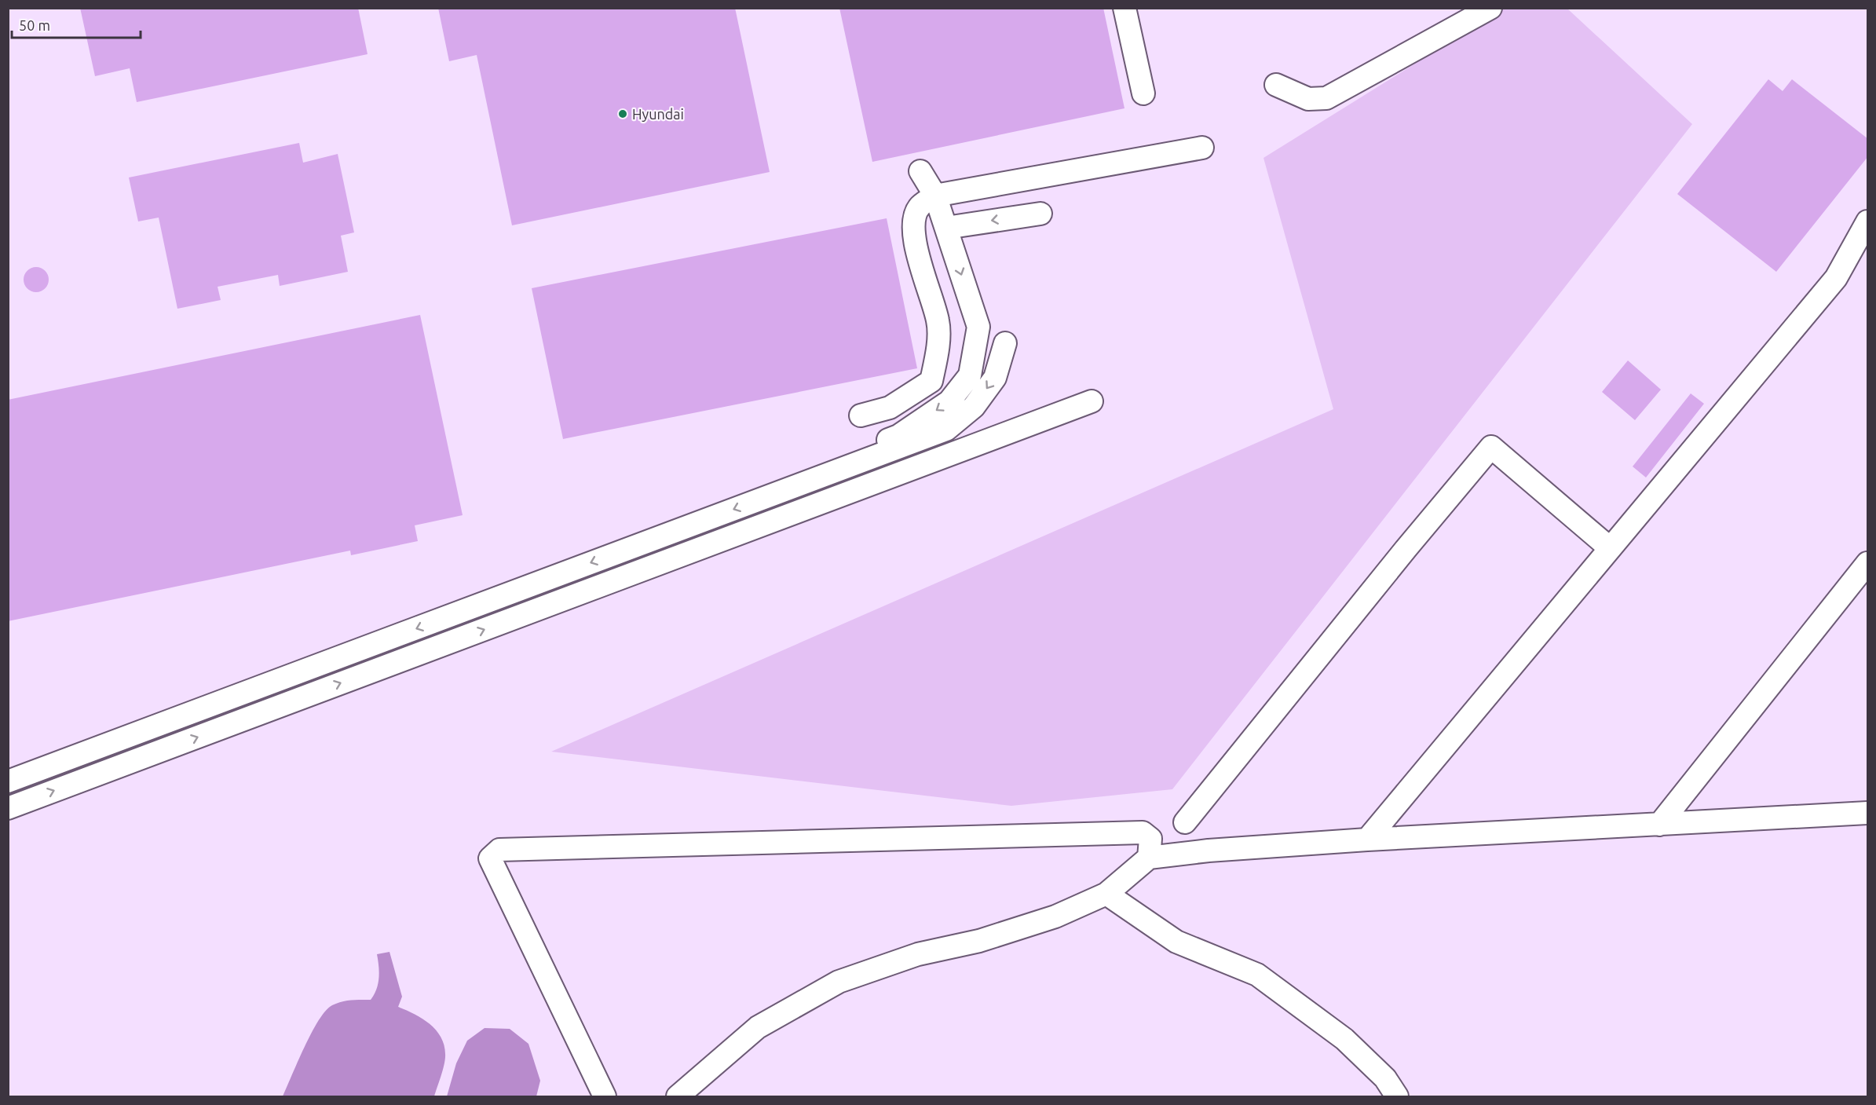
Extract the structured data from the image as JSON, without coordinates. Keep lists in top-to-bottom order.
{
  "places": ["Hyundai"],
  "scale_bar": "50 m"
}
